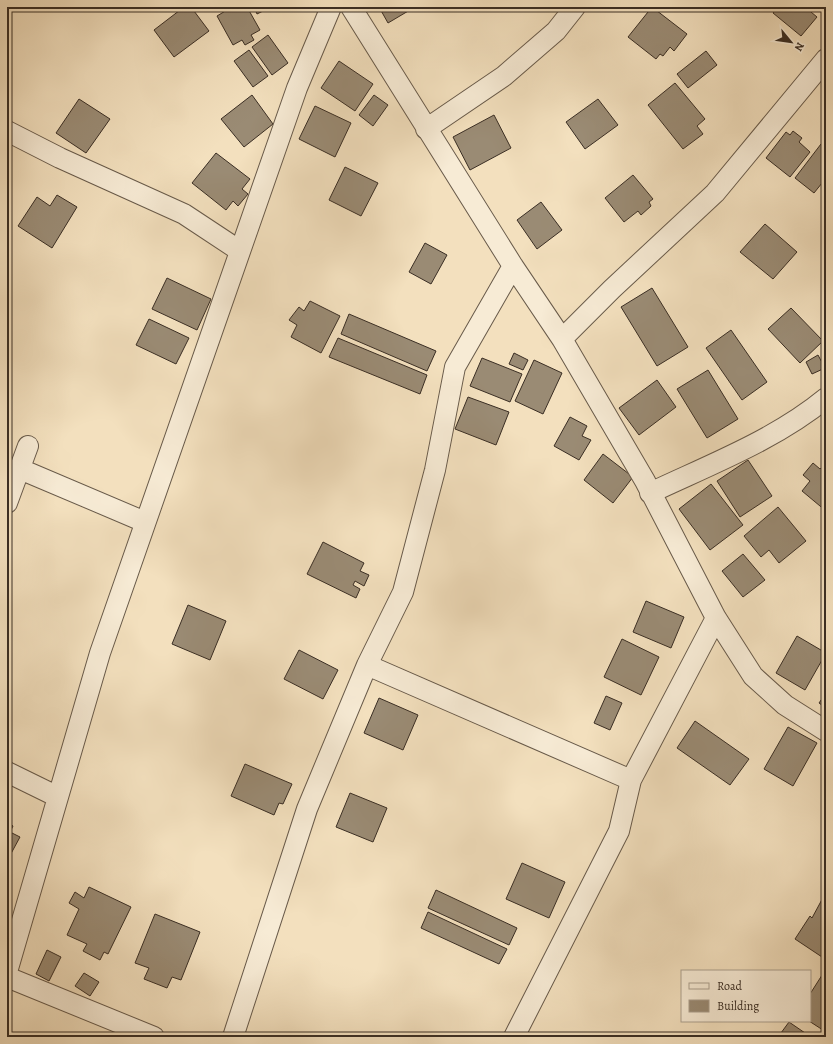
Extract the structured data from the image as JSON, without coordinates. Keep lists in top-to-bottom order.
{
  "legend": ["Road", "Building"],
  "north": "bottom right"
}
